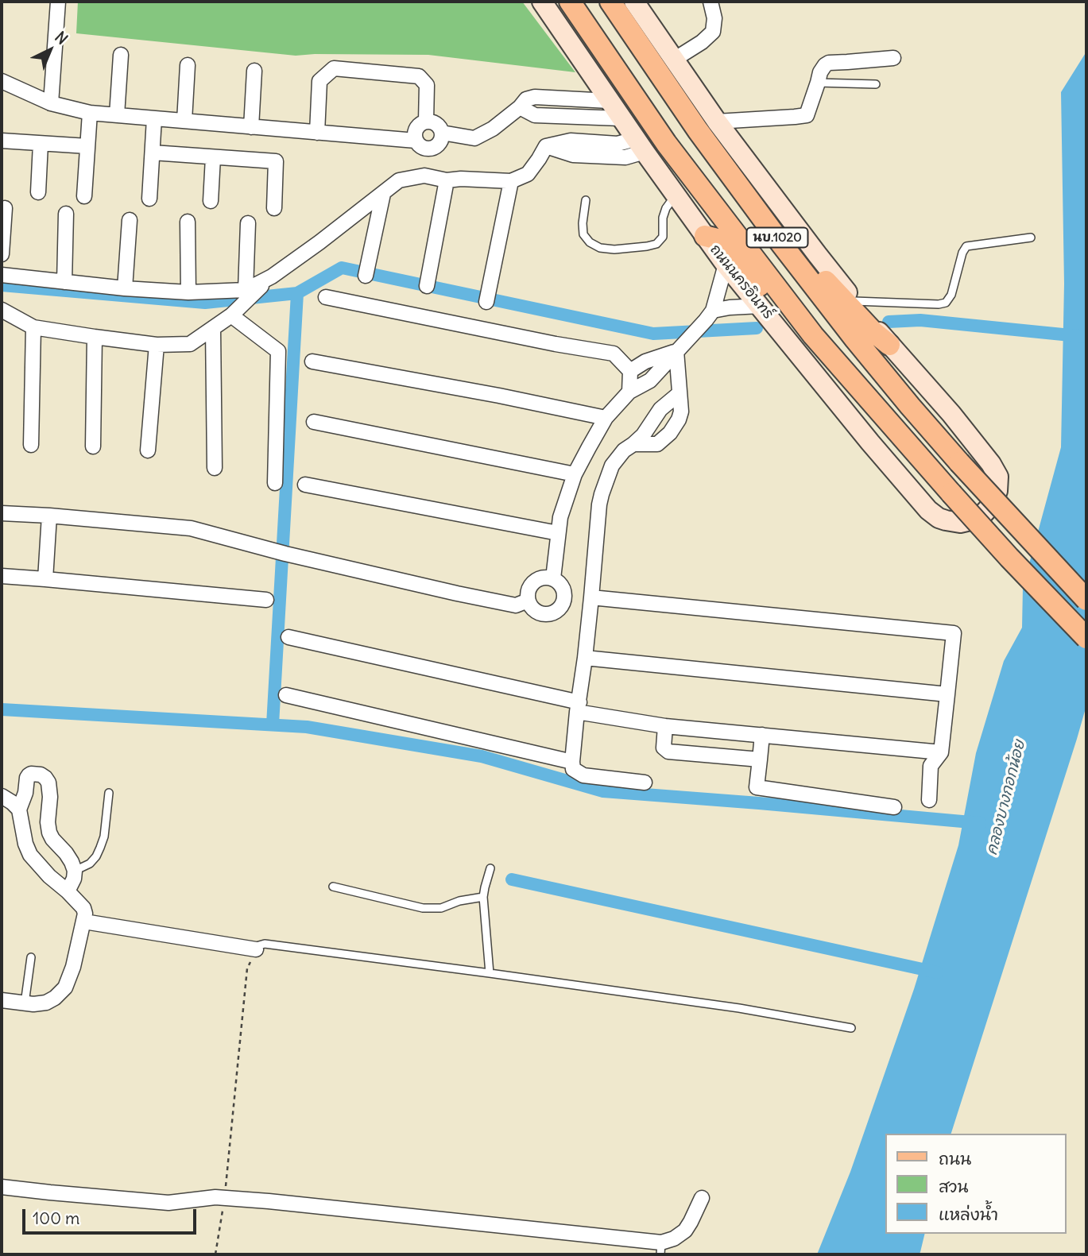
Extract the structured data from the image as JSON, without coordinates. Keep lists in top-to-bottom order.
{
  "streets": {
    "main road": ["นบ.1020", "ถนนนครอินทร์"]
  },
  "water": ["คลองบางกอกน้อย"],
  "legend": ["ถนน", "สวน", "แหล่งน้ำ"],
  "scale_bar": "100 m",
  "north": "top right"
}
